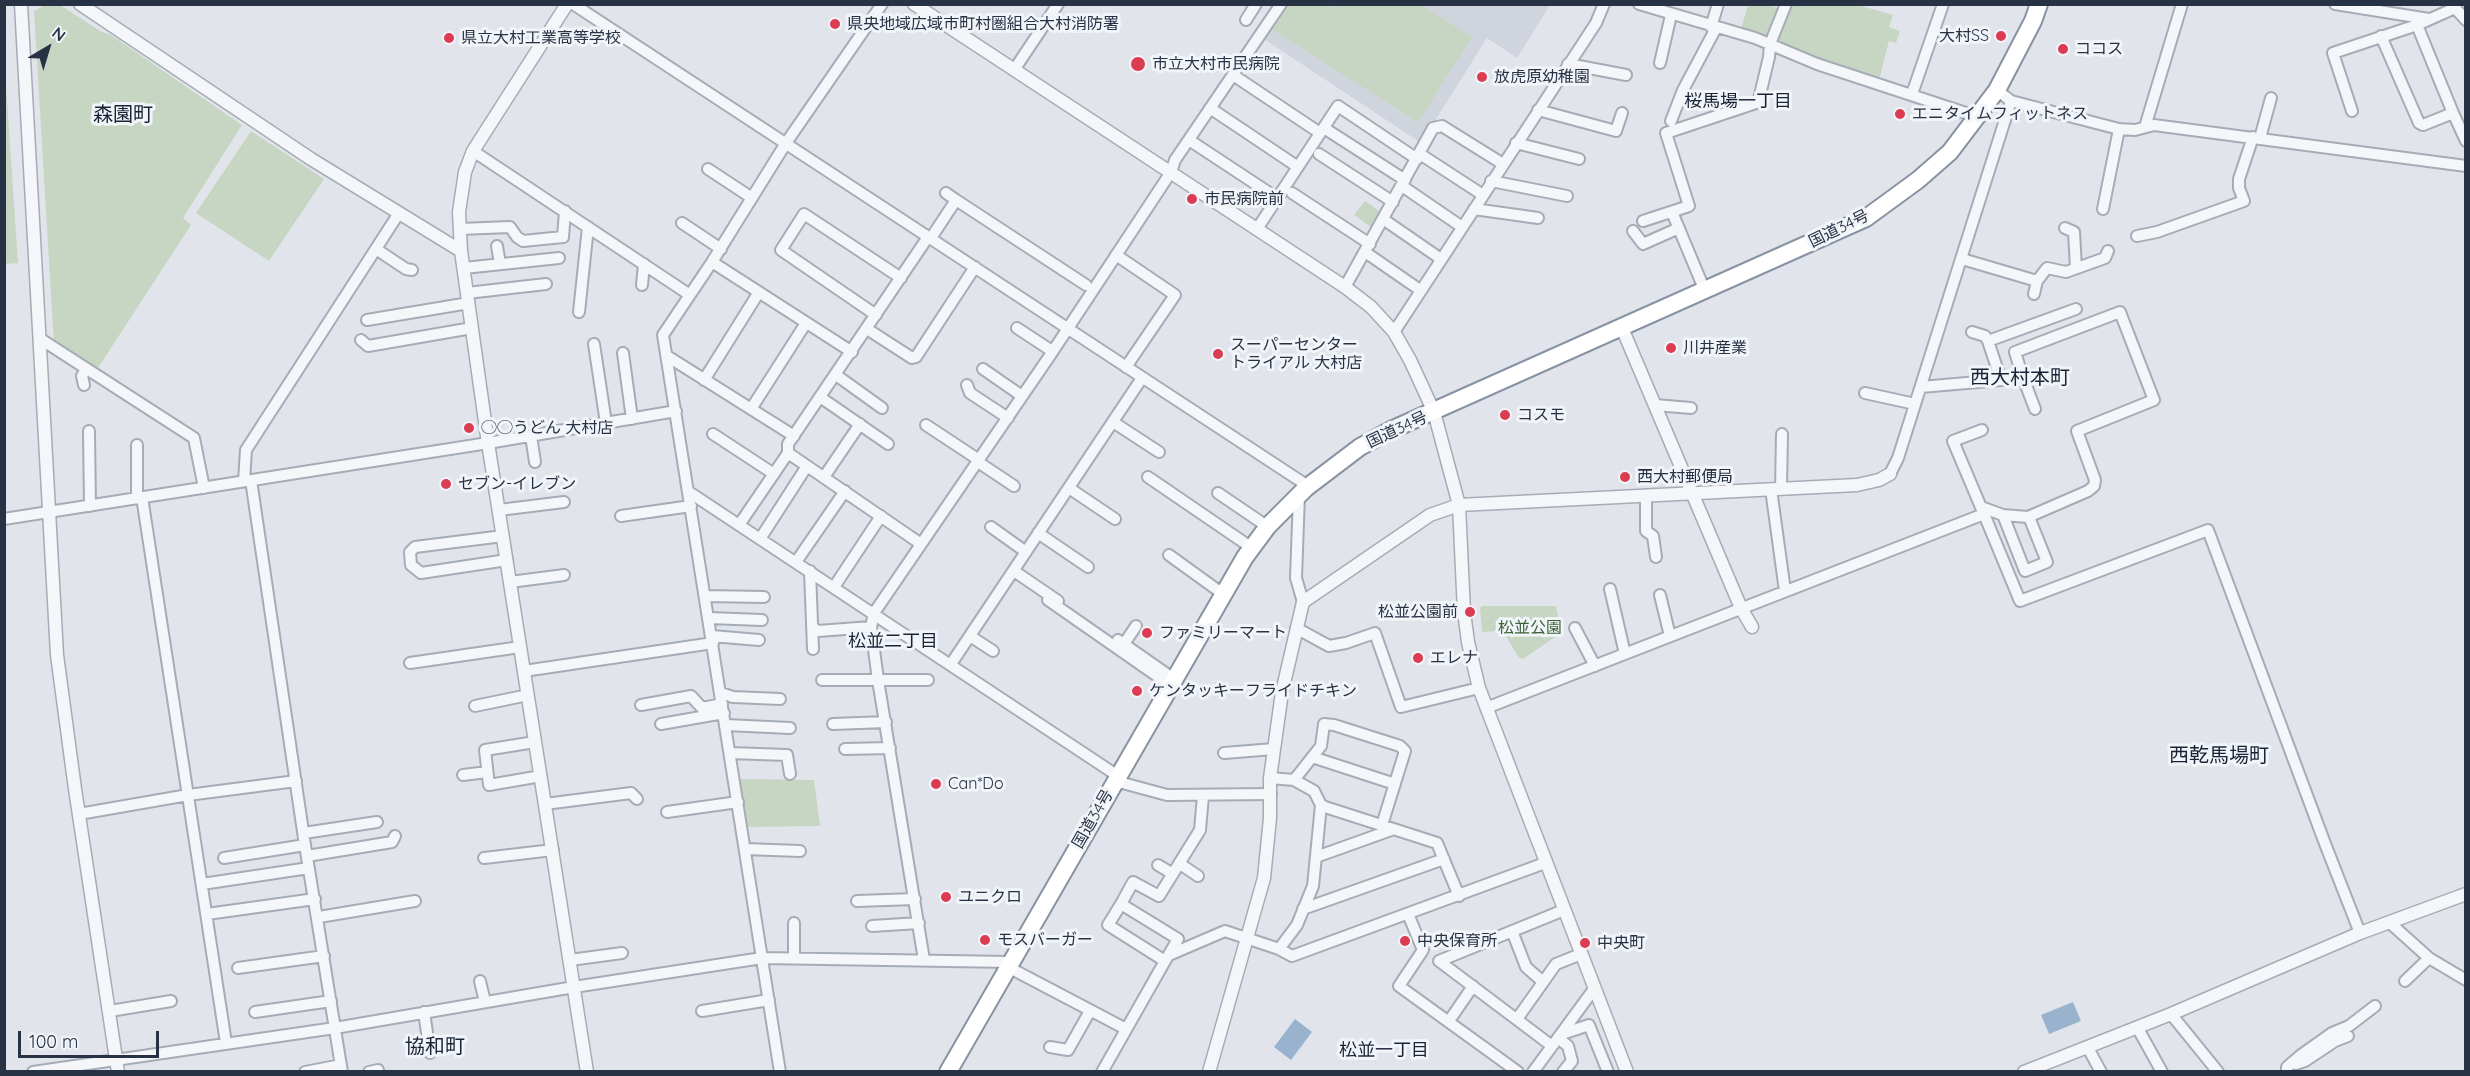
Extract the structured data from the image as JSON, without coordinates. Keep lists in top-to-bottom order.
{
  "streets": {
    "highway": ["国道34号"]
  },
  "districts": [
    "桜馬場一丁目",
    "森園町",
    "西大村本町",
    "松並二丁目",
    "西乾馬場町",
    "協和町",
    "松並一丁目"
  ],
  "parks": ["松並公園"],
  "places": [
    "県央地域広域市町村圏組合大村消防署",
    "大村SS",
    "県立大村工業高等学校",
    "ココス",
    "市立大村市民病院",
    "放虎原幼稚園",
    "エニタイムフィットネス",
    "市民病院前",
    "川井産業",
    "スーパーセンター トライアル 大村店",
    "コスモ",
    "◯◯うどん 大村店",
    "西大村郵便局",
    "セブン-イレブン",
    "松並公園前",
    "ファミリーマート",
    "エレナ",
    "ケンタッキーフライドチキン",
    "Can*Do",
    "ユニクロ",
    "モスバーガー",
    "中央保育所",
    "中央町"
  ],
  "scale_bar": "100 m",
  "north": "top right"
}
